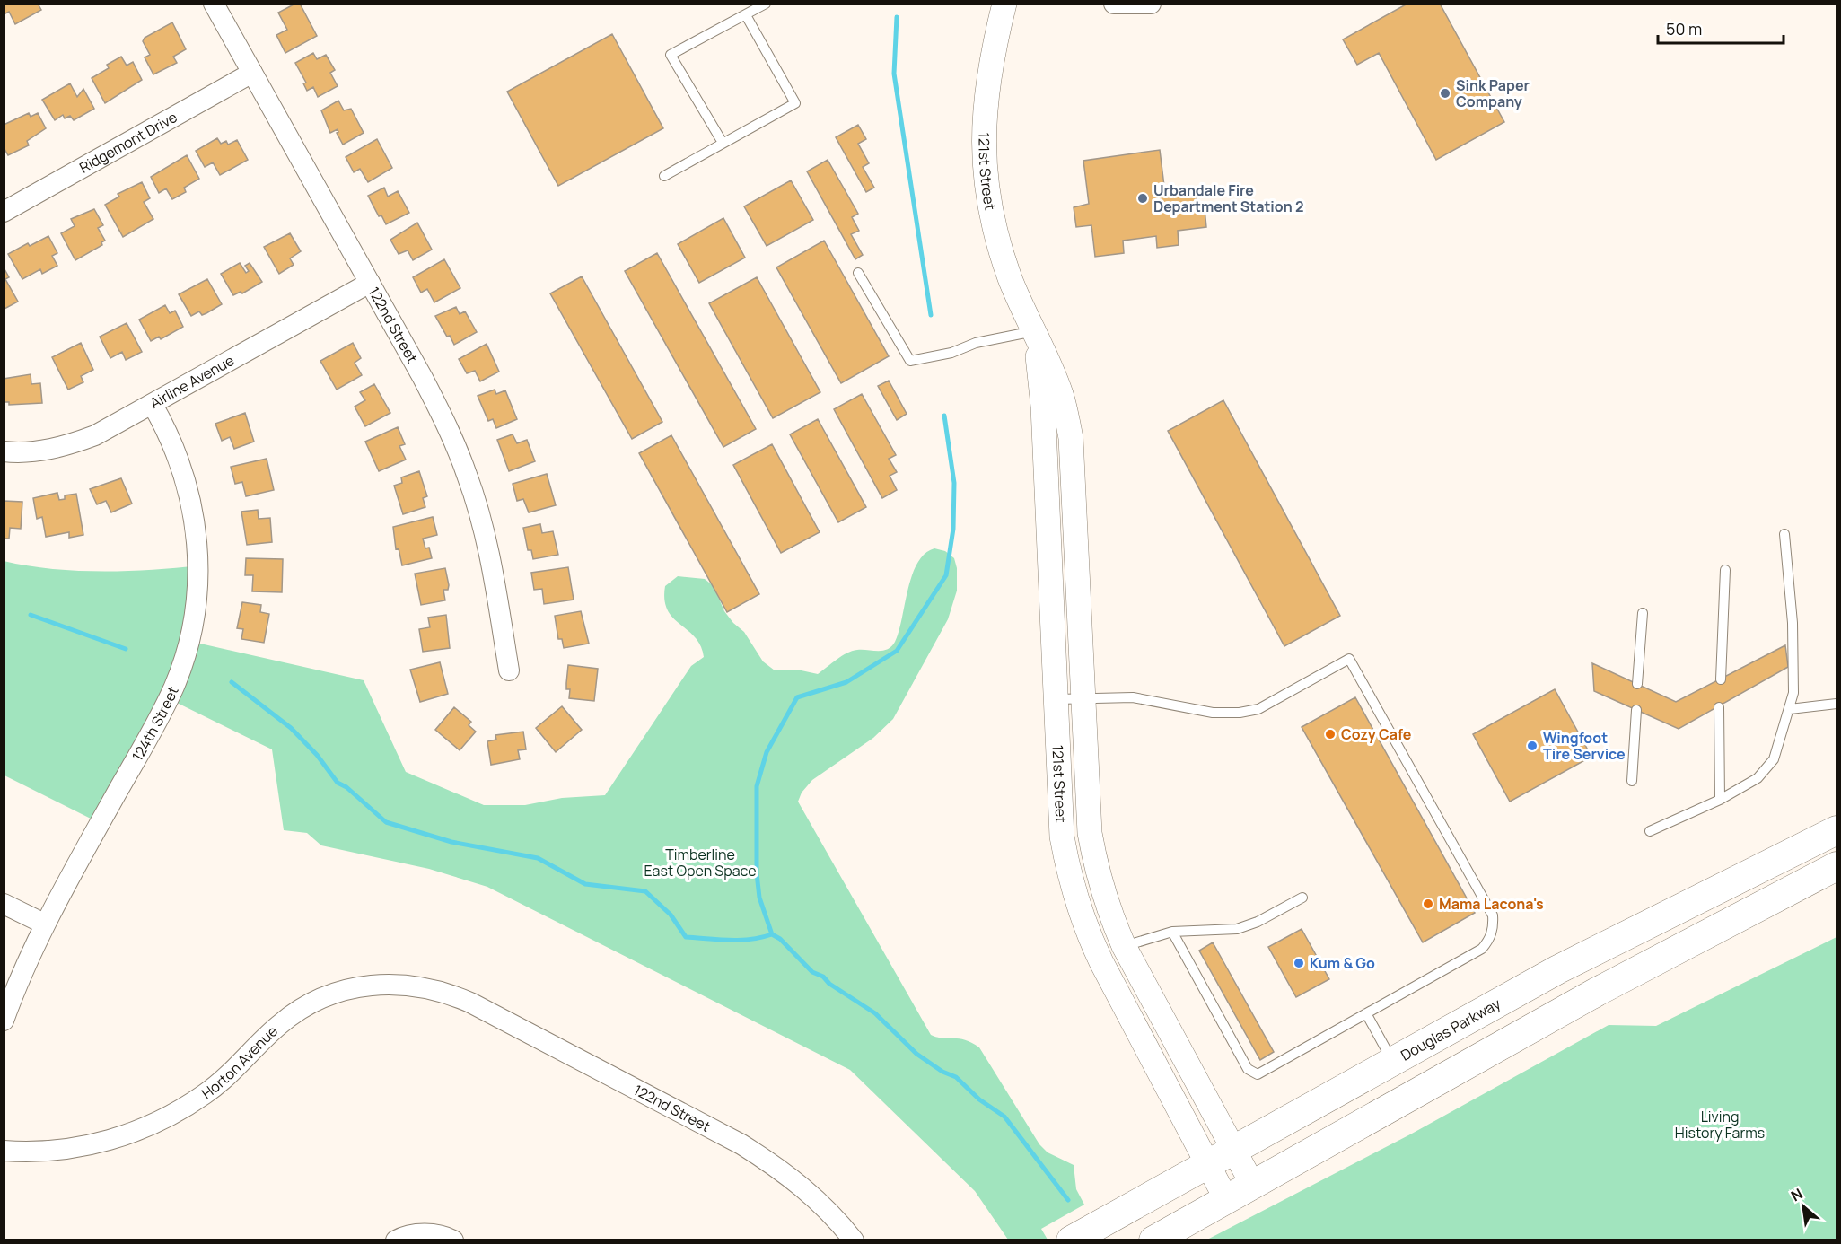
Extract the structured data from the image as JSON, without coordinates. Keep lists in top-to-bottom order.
{
  "streets": {
    "main road": ["Douglas Parkway"],
    "street": [
      "Ridgemont Drive",
      "121st Street",
      "122nd Street",
      "Airline Avenue",
      "124th Street",
      "Horton Avenue"
    ]
  },
  "crossings": [
    ["Ridgemont Drive", "122nd Street"],
    ["121st Street", "Douglas Parkway"],
    ["122nd Street", "Airline Avenue"],
    ["122nd Street", "Horton Avenue"],
    ["Airline Avenue", "124th Street"]
  ],
  "parks": ["Timberline East Open Space", "Living History Farms"],
  "places": [
    "Sink Paper Company",
    "Urbandale Fire Department Station 2",
    "Cozy Cafe",
    "Wingfoot Tire Service",
    "Mama Lacona's",
    "Kum & Go"
  ],
  "scale_bar": "50 m",
  "north": "top left"
}
